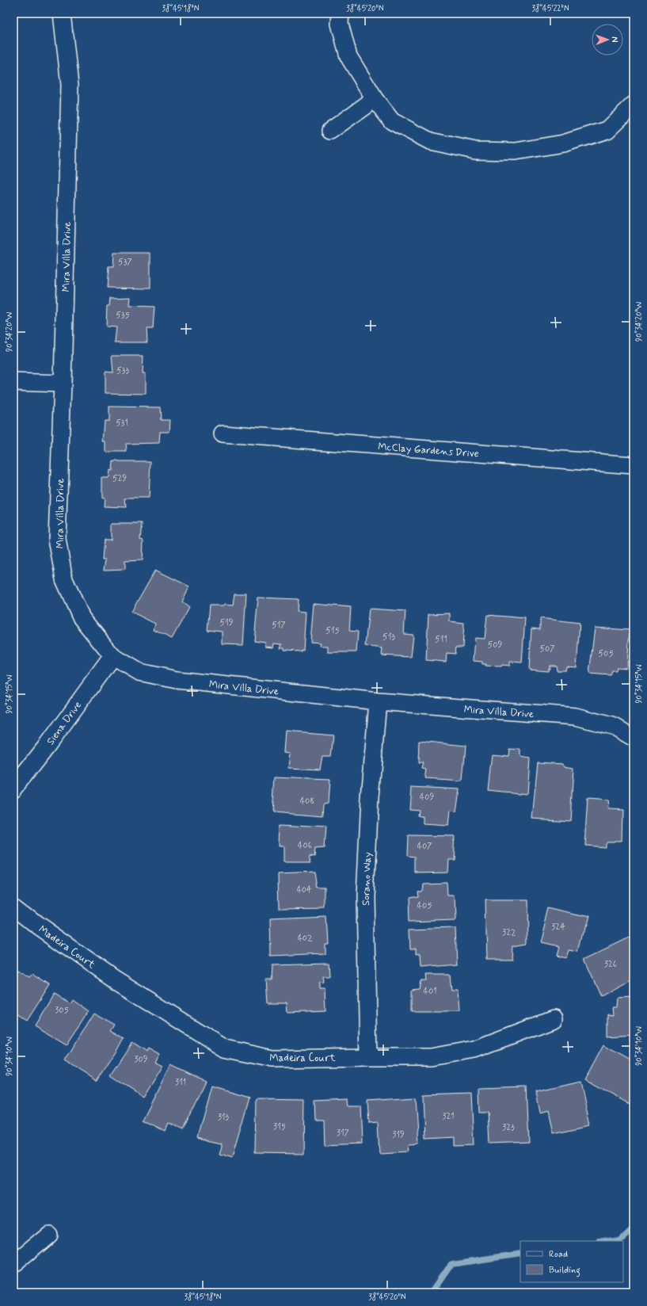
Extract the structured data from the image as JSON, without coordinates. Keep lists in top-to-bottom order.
{
  "streets": {
    "street": [
      "Mira Villa Drive",
      "McClay Gardens Drive",
      "Siena Drive",
      "Sorano Way",
      "Madeira Court"
    ]
  },
  "crossings": [
    ["Mira Villa Drive", "Siena Drive"],
    ["Mira Villa Drive", "Sorano Way"],
    ["Sorano Way", "Madeira Court"]
  ],
  "house_numbers": [
    "537",
    "535",
    "533",
    "531",
    "529",
    "519",
    "517",
    "515",
    "513",
    "511",
    "509",
    "507",
    "505",
    "409",
    "408",
    "406",
    "407",
    "404",
    "405",
    "324",
    "322",
    "402",
    "326",
    "401",
    "305",
    "309",
    "311",
    "321",
    "313",
    "315",
    "323",
    "317",
    "319"
  ],
  "legend": ["Road", "Building"],
  "north": "right",
  "coordinates": [
    "38°45'18\"N",
    "38°45'20\"N",
    "38°45'22\"N",
    "90°34'20\"W",
    "90°34'15\"W",
    "90°34'10\"W"
  ]
}
